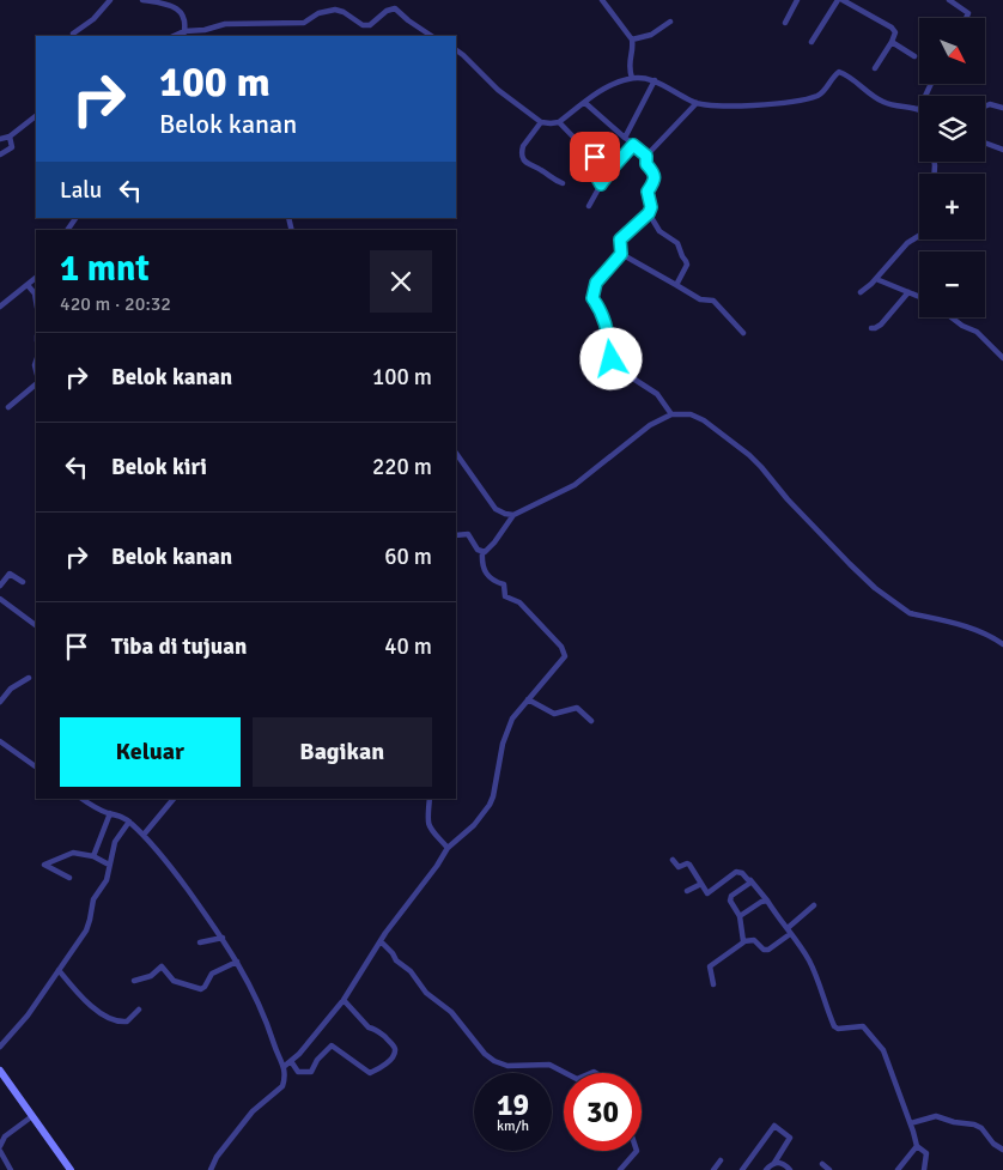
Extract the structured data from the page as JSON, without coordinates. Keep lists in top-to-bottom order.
{
  "north": "bottom right",
  "page": {
    "map_buttons": ["+", "−"],
    "turn": ["100 m", "Belok kanan"],
    "then": "Lalu",
    "heading": ["1 mnt", "420 m · 20:32"],
    "list": [
      {
        "name": "Belok kanan",
        "value": "100 m"
      },
      {
        "name": "Belok kiri",
        "value": "220 m"
      },
      {
        "name": "Belok kanan",
        "value": "60 m"
      },
      {
        "name": "Tiba di tujuan",
        "value": "40 m"
      }
    ],
    "buttons": ["Keluar", "Bagikan"],
    "speed": "19 km/h",
    "limit": "30"
  }
}
